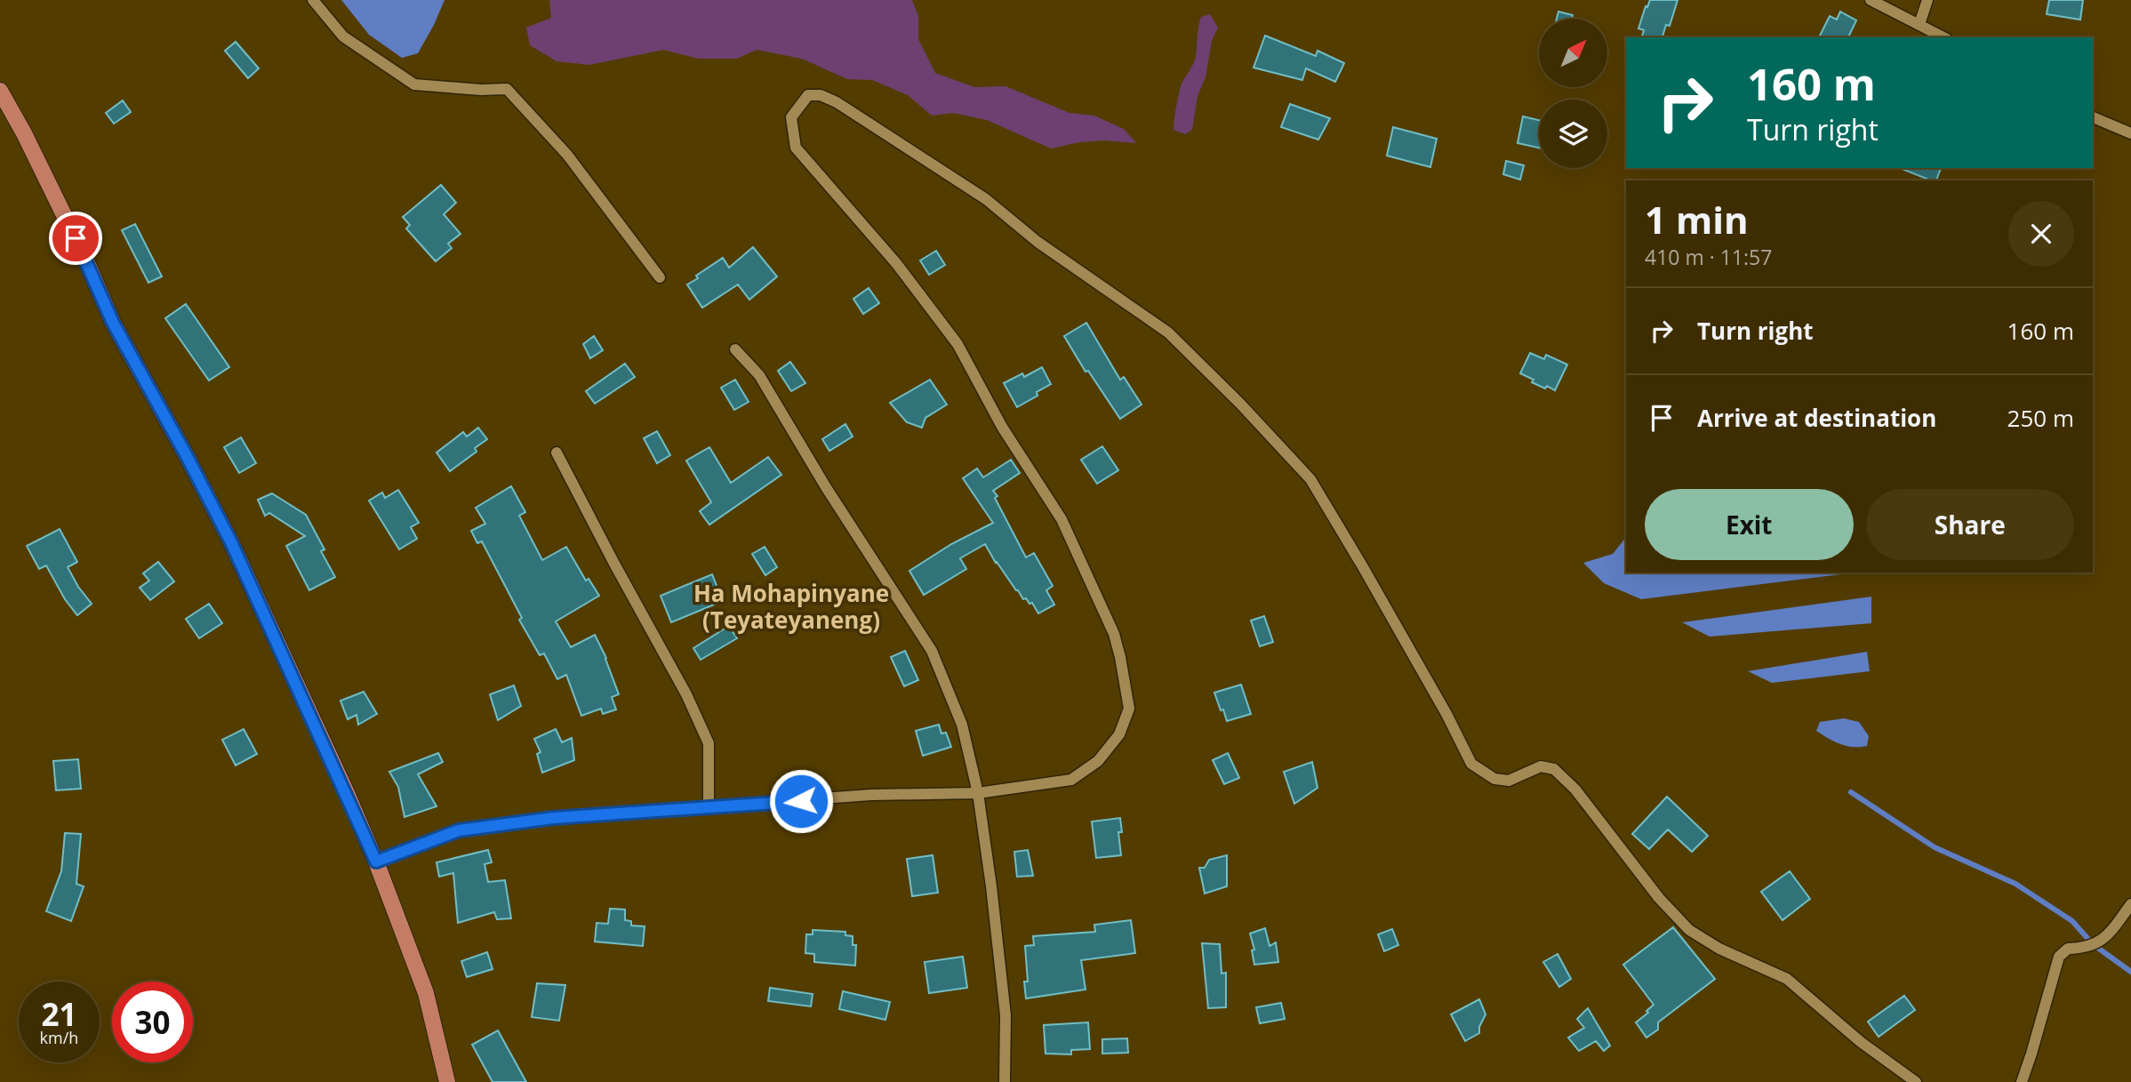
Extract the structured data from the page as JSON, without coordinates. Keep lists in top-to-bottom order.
{
  "districts": ["Ha Mohapinyane (Teyateyaneng)"],
  "north": "top right",
  "page": {
    "turn": ["160 m", "Turn right"],
    "heading": ["1 min", "410 m · 11:57"],
    "list": [
      {
        "name": "Turn right",
        "value": "160 m"
      },
      {
        "name": "Arrive at destination",
        "value": "250 m"
      }
    ],
    "buttons": ["Exit", "Share"],
    "speed": "21 km/h",
    "limit": "30"
  }
}
